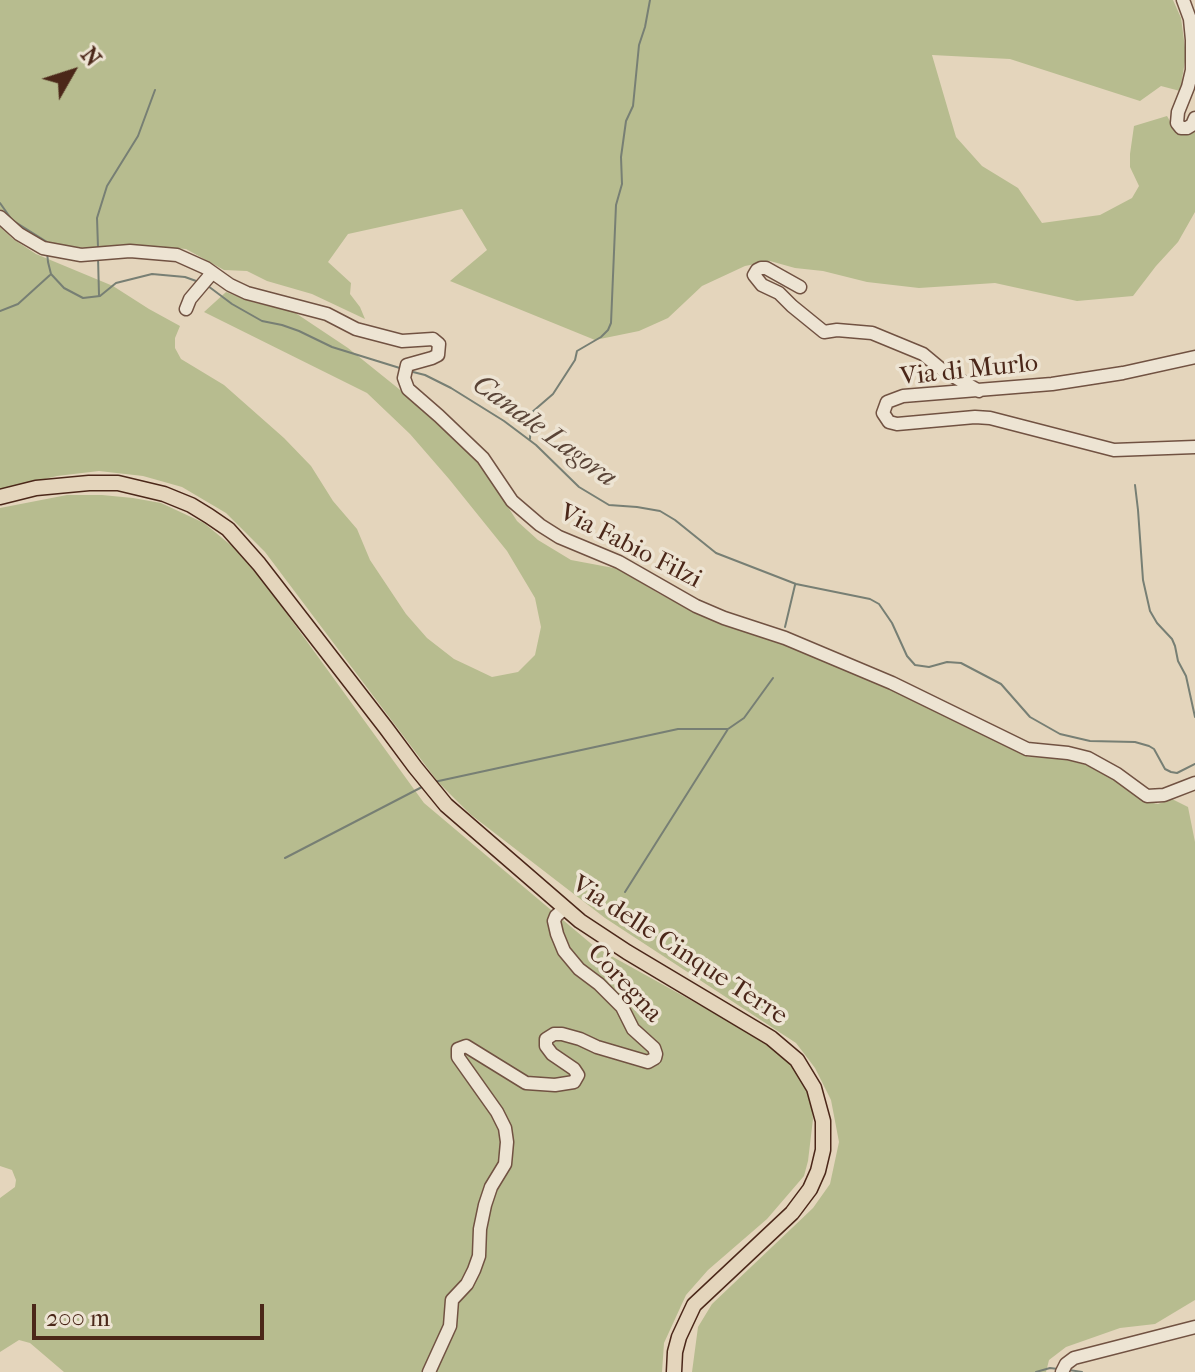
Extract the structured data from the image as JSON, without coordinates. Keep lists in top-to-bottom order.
{
  "streets": {
    "main road": ["Via delle Cinque Terre"],
    "street": ["Via di Murlo", "Via Fabio Filzi", "Coregna"]
  },
  "crossings": [
    ["Via delle Cinque Terre", "Coregna"]
  ],
  "water": ["Canale Lagora"],
  "scale_bar": "200 m",
  "north": "top right"
}
